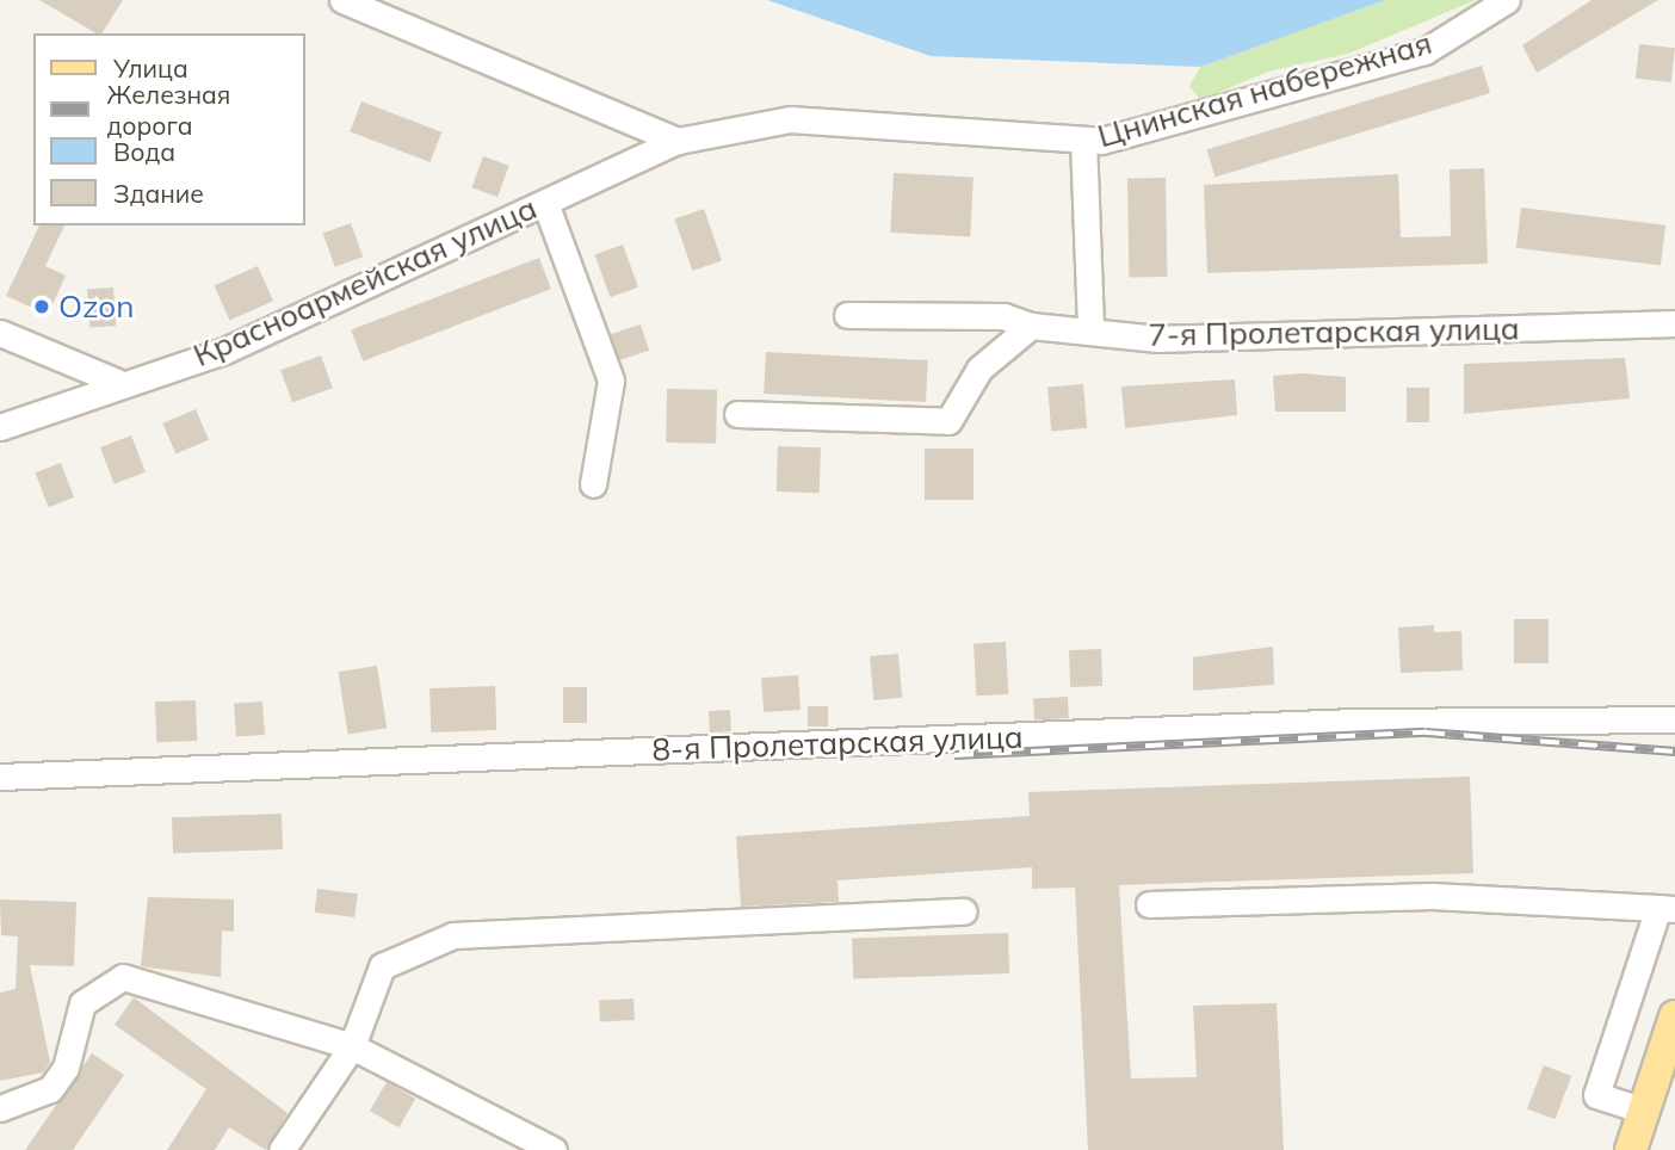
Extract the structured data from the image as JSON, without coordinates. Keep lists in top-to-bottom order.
{
  "streets": {
    "street": [
      "Цнинская набережная",
      "Красноармейская улица",
      "7-я Пролетарская улица",
      "8-я Пролетарская улица"
    ]
  },
  "crossings": [
    ["Цнинская набережная", "Красноармейская улица"]
  ],
  "places": ["Ozon"],
  "legend": [
    "Улица",
    "Железная дорога",
    "Вода",
    "Здание"
  ]
}
